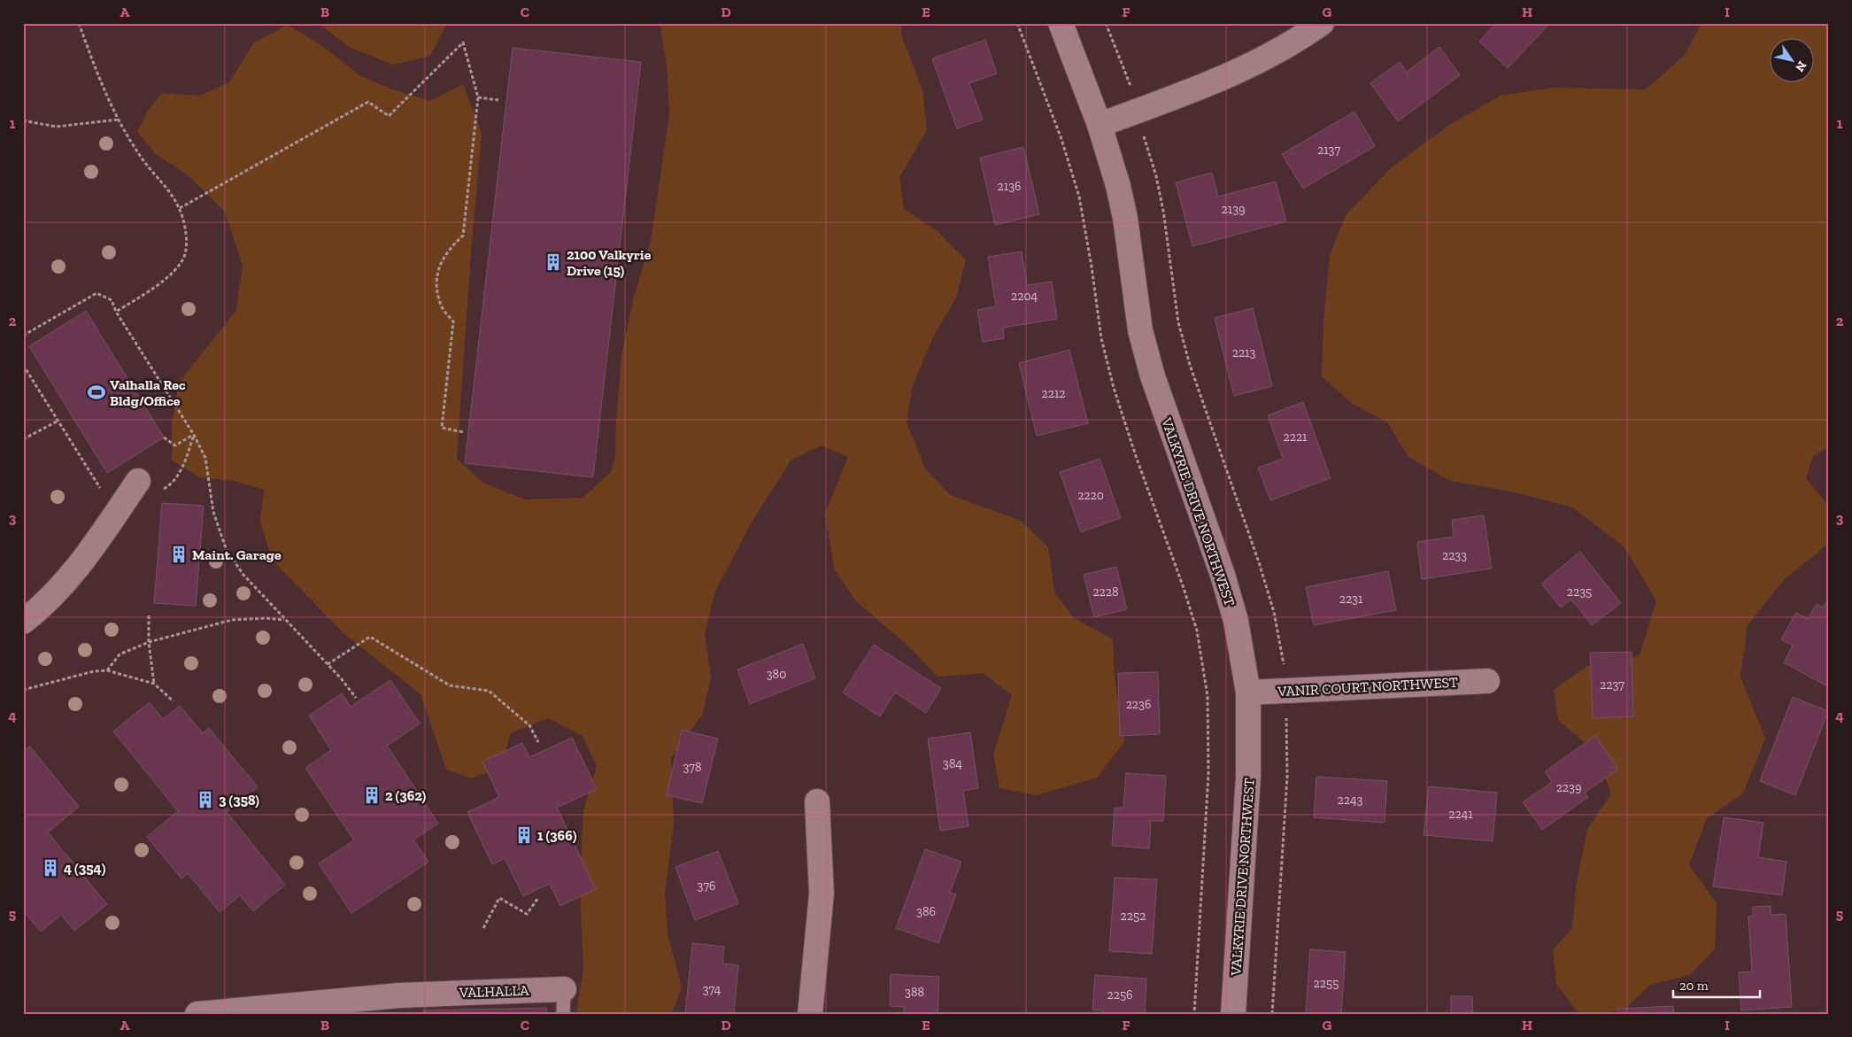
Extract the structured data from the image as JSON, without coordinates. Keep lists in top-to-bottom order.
{
  "streets": {
    "street": ["VALKYRIE DRIVE NORTHWEST", "VANIR COURT NORTHWEST", "VALHALLA"]
  },
  "crossings": [
    ["VALKYRIE DRIVE NORTHWEST", "VANIR COURT NORTHWEST"]
  ],
  "places": {
    "building": [
      "2100 Valkyrie Drive (15)",
      "Maint. Garage",
      "2 (362)",
      "3 (358)",
      "1 (366)",
      "4 (354)"
    ],
    "sports": ["Valhalla Rec Bldg/Office"]
  },
  "house_numbers": [
    "2137",
    "2136",
    "2139",
    "2204",
    "2213",
    "2212",
    "2221",
    "2220",
    "2233",
    "2228",
    "2235",
    "2231",
    "380",
    "2237",
    "2236",
    "384",
    "378",
    "2239",
    "2243",
    "2241",
    "376",
    "386",
    "2252",
    "2255",
    "374",
    "388",
    "2256"
  ],
  "scale_bar": "20 m",
  "north": "bottom right",
  "grid": {
    "columns": [
      "A",
      "B",
      "C",
      "D",
      "E",
      "F",
      "G",
      "H",
      "I"
    ],
    "rows": [
      "1",
      "2",
      "3",
      "4",
      "5"
    ]
  }
}
